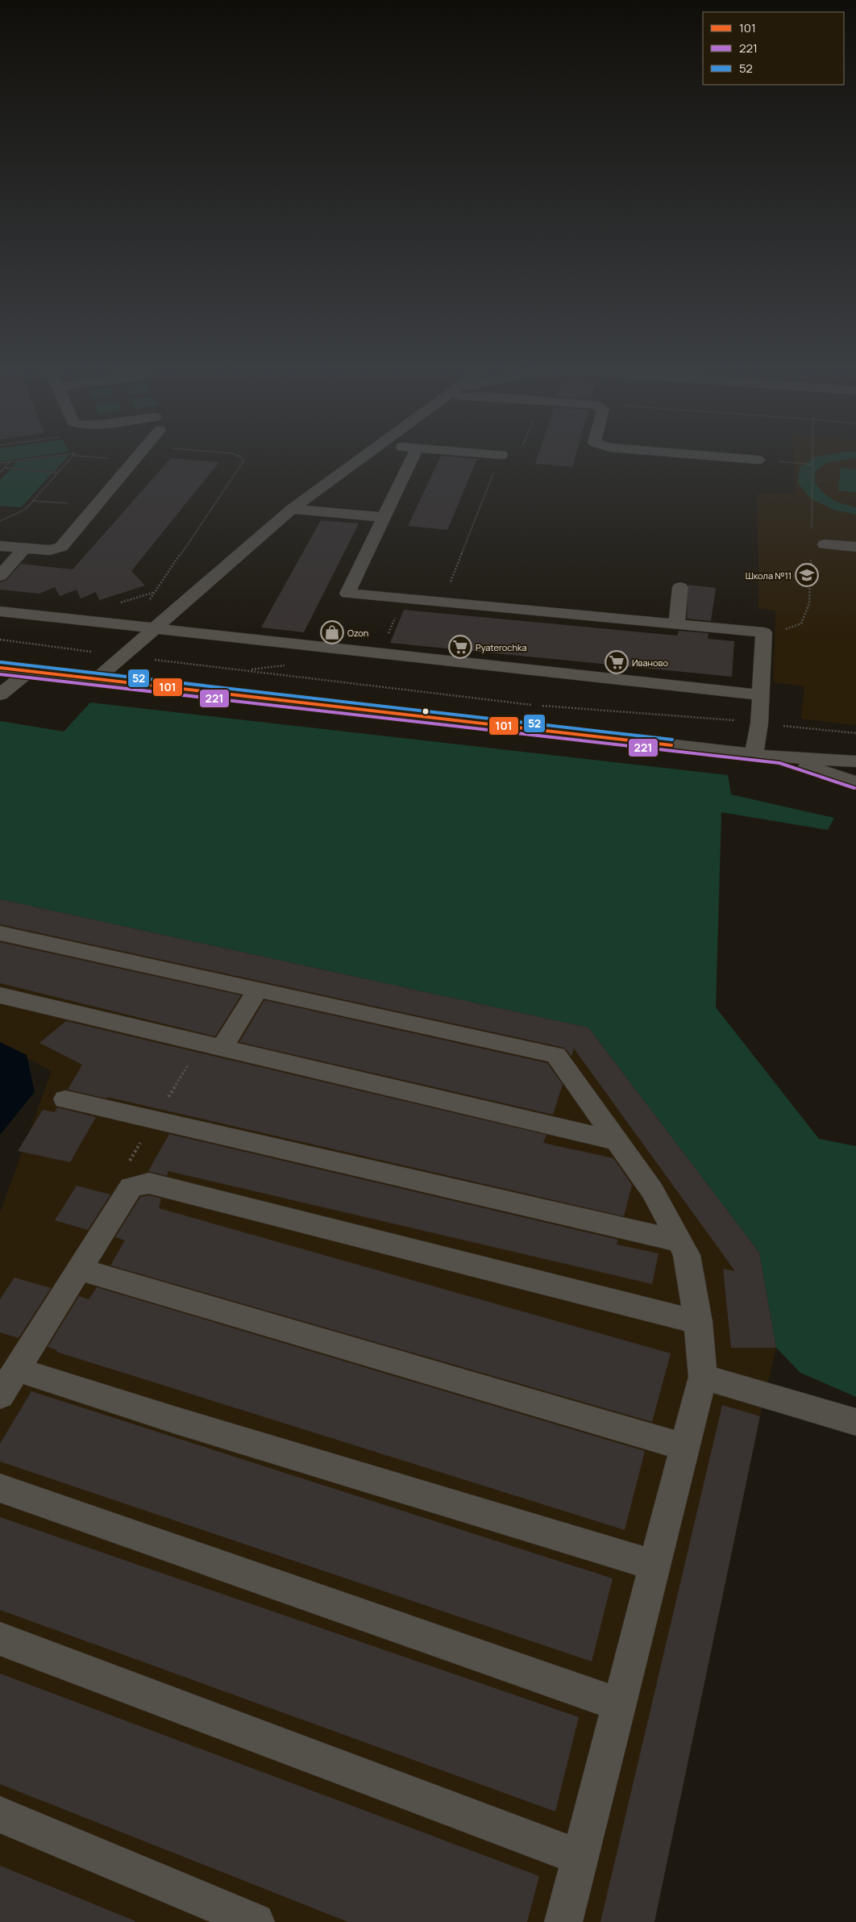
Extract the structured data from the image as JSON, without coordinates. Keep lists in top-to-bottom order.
{
  "places": {
    "school or university": ["Школа №11"],
    "shop": ["Ozon"],
    "supermarket": ["Pyaterochka", "Иваново"]
  },
  "lines": ["transit line 52", "transit line 101", "transit line 221"],
  "legend": ["101", "221", "52"]
}
